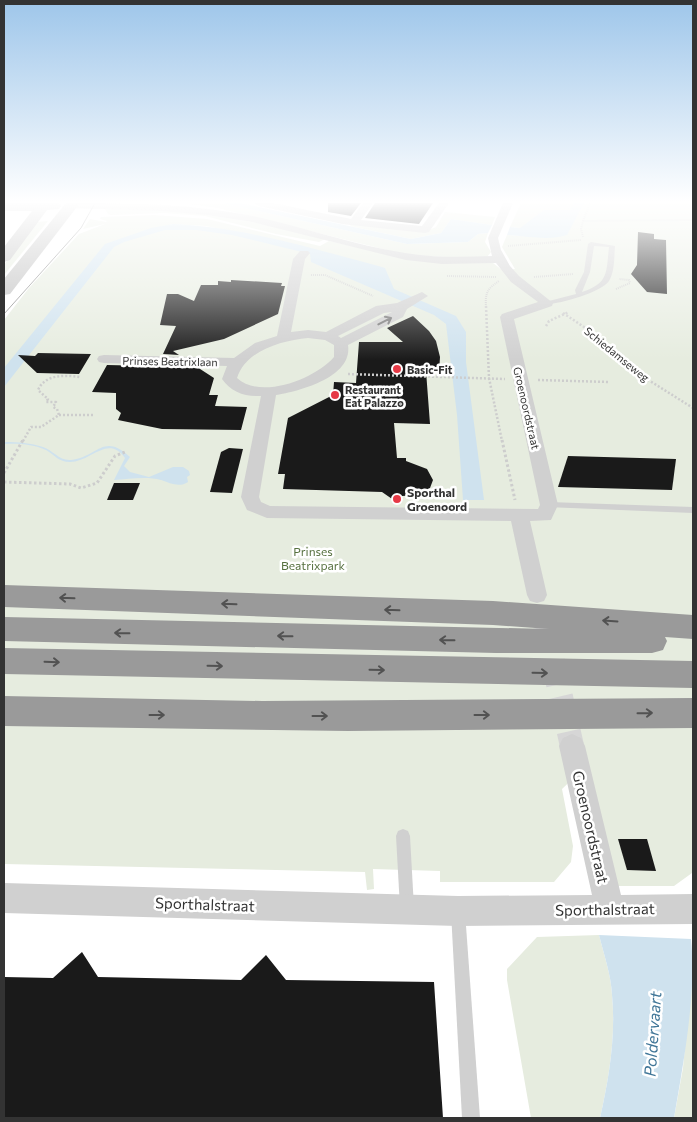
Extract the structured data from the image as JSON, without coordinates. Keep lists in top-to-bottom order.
{
  "streets": {
    "street": ["Prinses Beatrixlaan", "Groenoordstraat", "Sporthalstraat"],
    "path": ["Schiedamseweg"]
  },
  "crossings": [
    ["Schiedamseweg", "Groenoordstraat"],
    ["Groenoordstraat", "Sporthalstraat"]
  ],
  "water": ["Poldervaart"],
  "parks": ["Prinses Beatrixpark"],
  "places": ["Basic-Fit", "Restaurant Eat Palazzo", "Sporthal Groenoord"]
}
